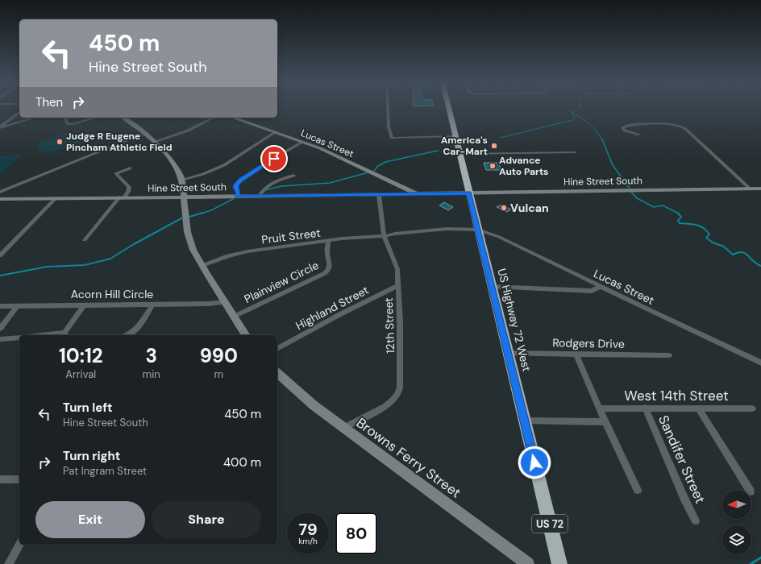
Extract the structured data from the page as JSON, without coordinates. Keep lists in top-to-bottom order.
{
  "streets": {
    "highway": ["US Highway 72 West", "US 72"],
    "street": [
      "Lucas Street",
      "Hine Street South",
      "Pruit Street",
      "Plainview Circle",
      "Acorn Hill Circle",
      "Highland Street",
      "12th Street",
      "Rodgers Drive",
      "West 14th Street",
      "Browns Ferry Street",
      "Sandifer Street"
    ]
  },
  "crossings": [
    ["Lucas Street", "Hine Street South"],
    ["Lucas Street", "Pruit Street"],
    ["Lucas Street", "US Highway 72 West"],
    ["Lucas Street", "12th Street"],
    ["Hine Street South", "US Highway 72 West"],
    ["Hine Street South", "12th Street"],
    ["Pruit Street", "Plainview Circle"],
    ["Pruit Street", "12th Street"],
    ["Highland Street", "12th Street"],
    ["US Highway 72 West", "Rodgers Drive"],
    ["12th Street", "Browns Ferry Street"],
    ["West 14th Street", "Sandifer Street"]
  ],
  "places": [
    "Judge R Eugene Pincham Athletic Field",
    "America's Car-Mart",
    "Advance Auto Parts",
    "Vulcan"
  ],
  "north": "left",
  "page": {
    "turn": ["450 m", "Hine Street South"],
    "then": "Then",
    "eta": [
      "10:12",
      "Arrival",
      "3",
      "min",
      "990",
      "m"
    ],
    "list": [
      {
        "name": "Turn left",
        "note": "Hine Street South",
        "value": "450 m"
      },
      {
        "name": "Turn right",
        "note": "Pat Ingram Street",
        "value": "400 m"
      }
    ],
    "buttons": ["Exit", "Share"],
    "speed": "79 km/h",
    "limit": "80"
  }
}
